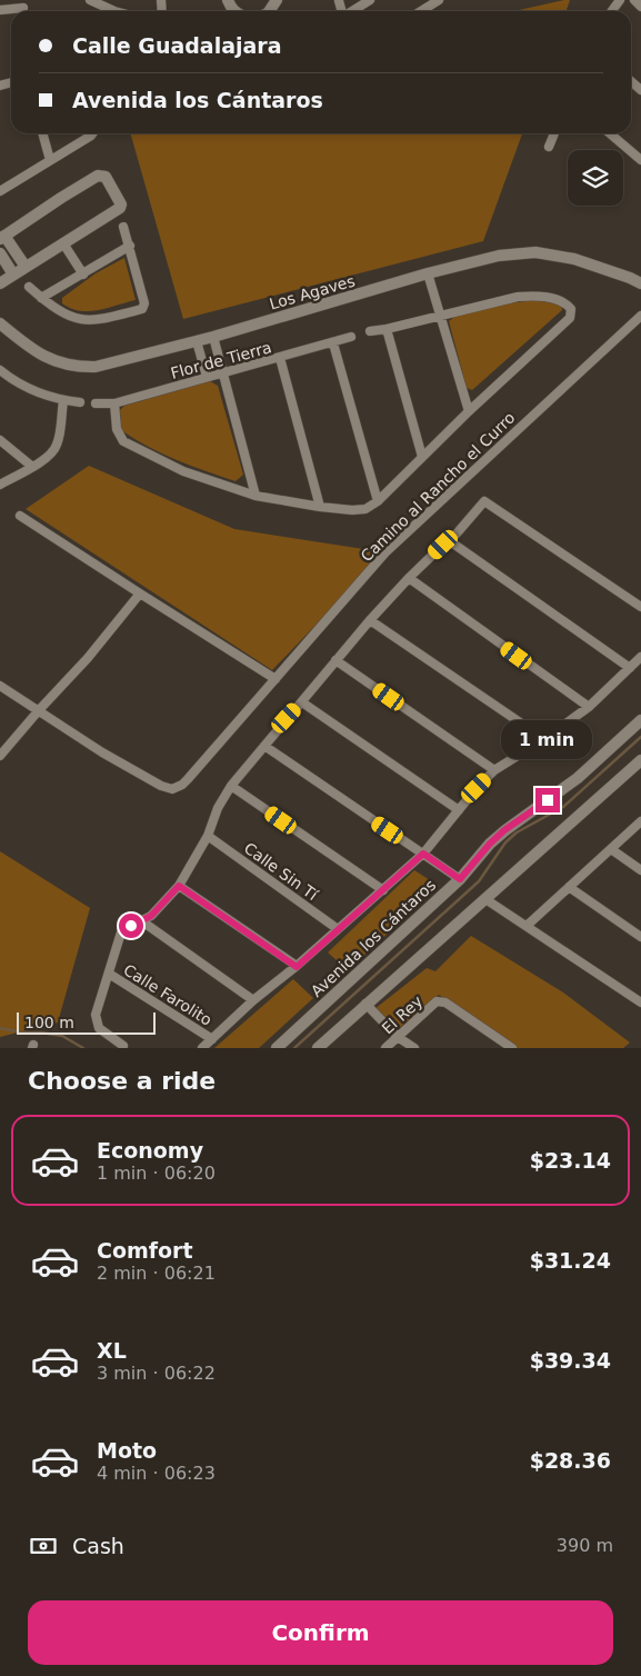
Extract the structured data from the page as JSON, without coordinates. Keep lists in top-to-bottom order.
{
  "streets": {
    "street": [
      "Los Agaves",
      "Flor de Tierra",
      "Camino al Rancho el Curro",
      "Calle Sin Tí",
      "Avenida los Cántaros",
      "Calle Farolito",
      "El Rey"
    ]
  },
  "scale_bar": "100 m",
  "page": {
    "banner": ["Calle Guadalajara", "Avenida los Cántaros"],
    "bubble": "1 min",
    "scale": "100 m",
    "heading": "Choose a ride",
    "list": [
      {
        "name": "Economy",
        "note": "1 min · 06:20",
        "value": "$23.14"
      },
      {
        "name": "Comfort",
        "note": "2 min · 06:21",
        "value": "$31.24"
      },
      {
        "name": "XL",
        "note": "3 min · 06:22",
        "value": "$39.34"
      },
      {
        "name": "Moto",
        "note": "4 min · 06:23",
        "value": "$28.36"
      }
    ],
    "pay": ["Cash", "390 m"],
    "buttons": "Confirm"
  }
}
